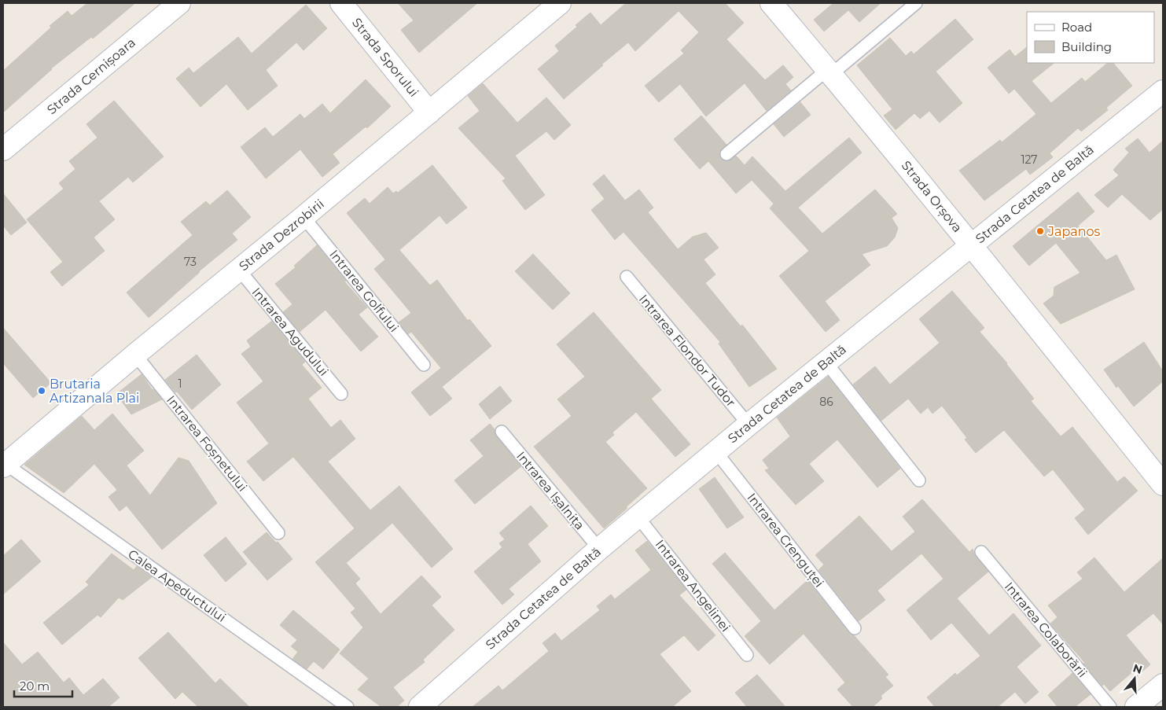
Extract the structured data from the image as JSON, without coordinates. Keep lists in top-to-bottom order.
{
  "streets": {
    "street": [
      "Strada Sporului",
      "Strada Cernișoara",
      "Strada Cetatea de Baltă",
      "Strada Orșova",
      "Strada Dezrobirii"
    ],
    "lane": [
      "Intrarea Golfului",
      "Intrarea Agudului",
      "Intrarea Flondor Tudor",
      "Intrarea Foșnetului",
      "Intrarea Ișalnița",
      "Intrarea Crenguței",
      "Calea Apeductului",
      "Intrarea Angelinei",
      "Intrarea Colaborării"
    ]
  },
  "crossings": [
    ["Strada Sporului", "Strada Dezrobirii"],
    ["Strada Cetatea de Baltă", "Strada Orșova"],
    ["Strada Cetatea de Baltă", "Intrarea Flondor Tudor"],
    ["Strada Cetatea de Baltă", "Intrarea Ișalnița"],
    ["Strada Cetatea de Baltă", "Intrarea Crenguței"],
    ["Strada Cetatea de Baltă", "Intrarea Angelinei"],
    ["Strada Dezrobirii", "Intrarea Golfului"],
    ["Strada Dezrobirii", "Intrarea Agudului"],
    ["Strada Dezrobirii", "Intrarea Foșnetului"],
    ["Strada Dezrobirii", "Calea Apeductului"]
  ],
  "places": ["Japanos", "Brutaria Artizanala Plai"],
  "house_numbers": [
    "127",
    "73",
    "1",
    "86"
  ],
  "legend": ["Road", "Building"],
  "scale_bar": "20 m",
  "north": "top"
}
